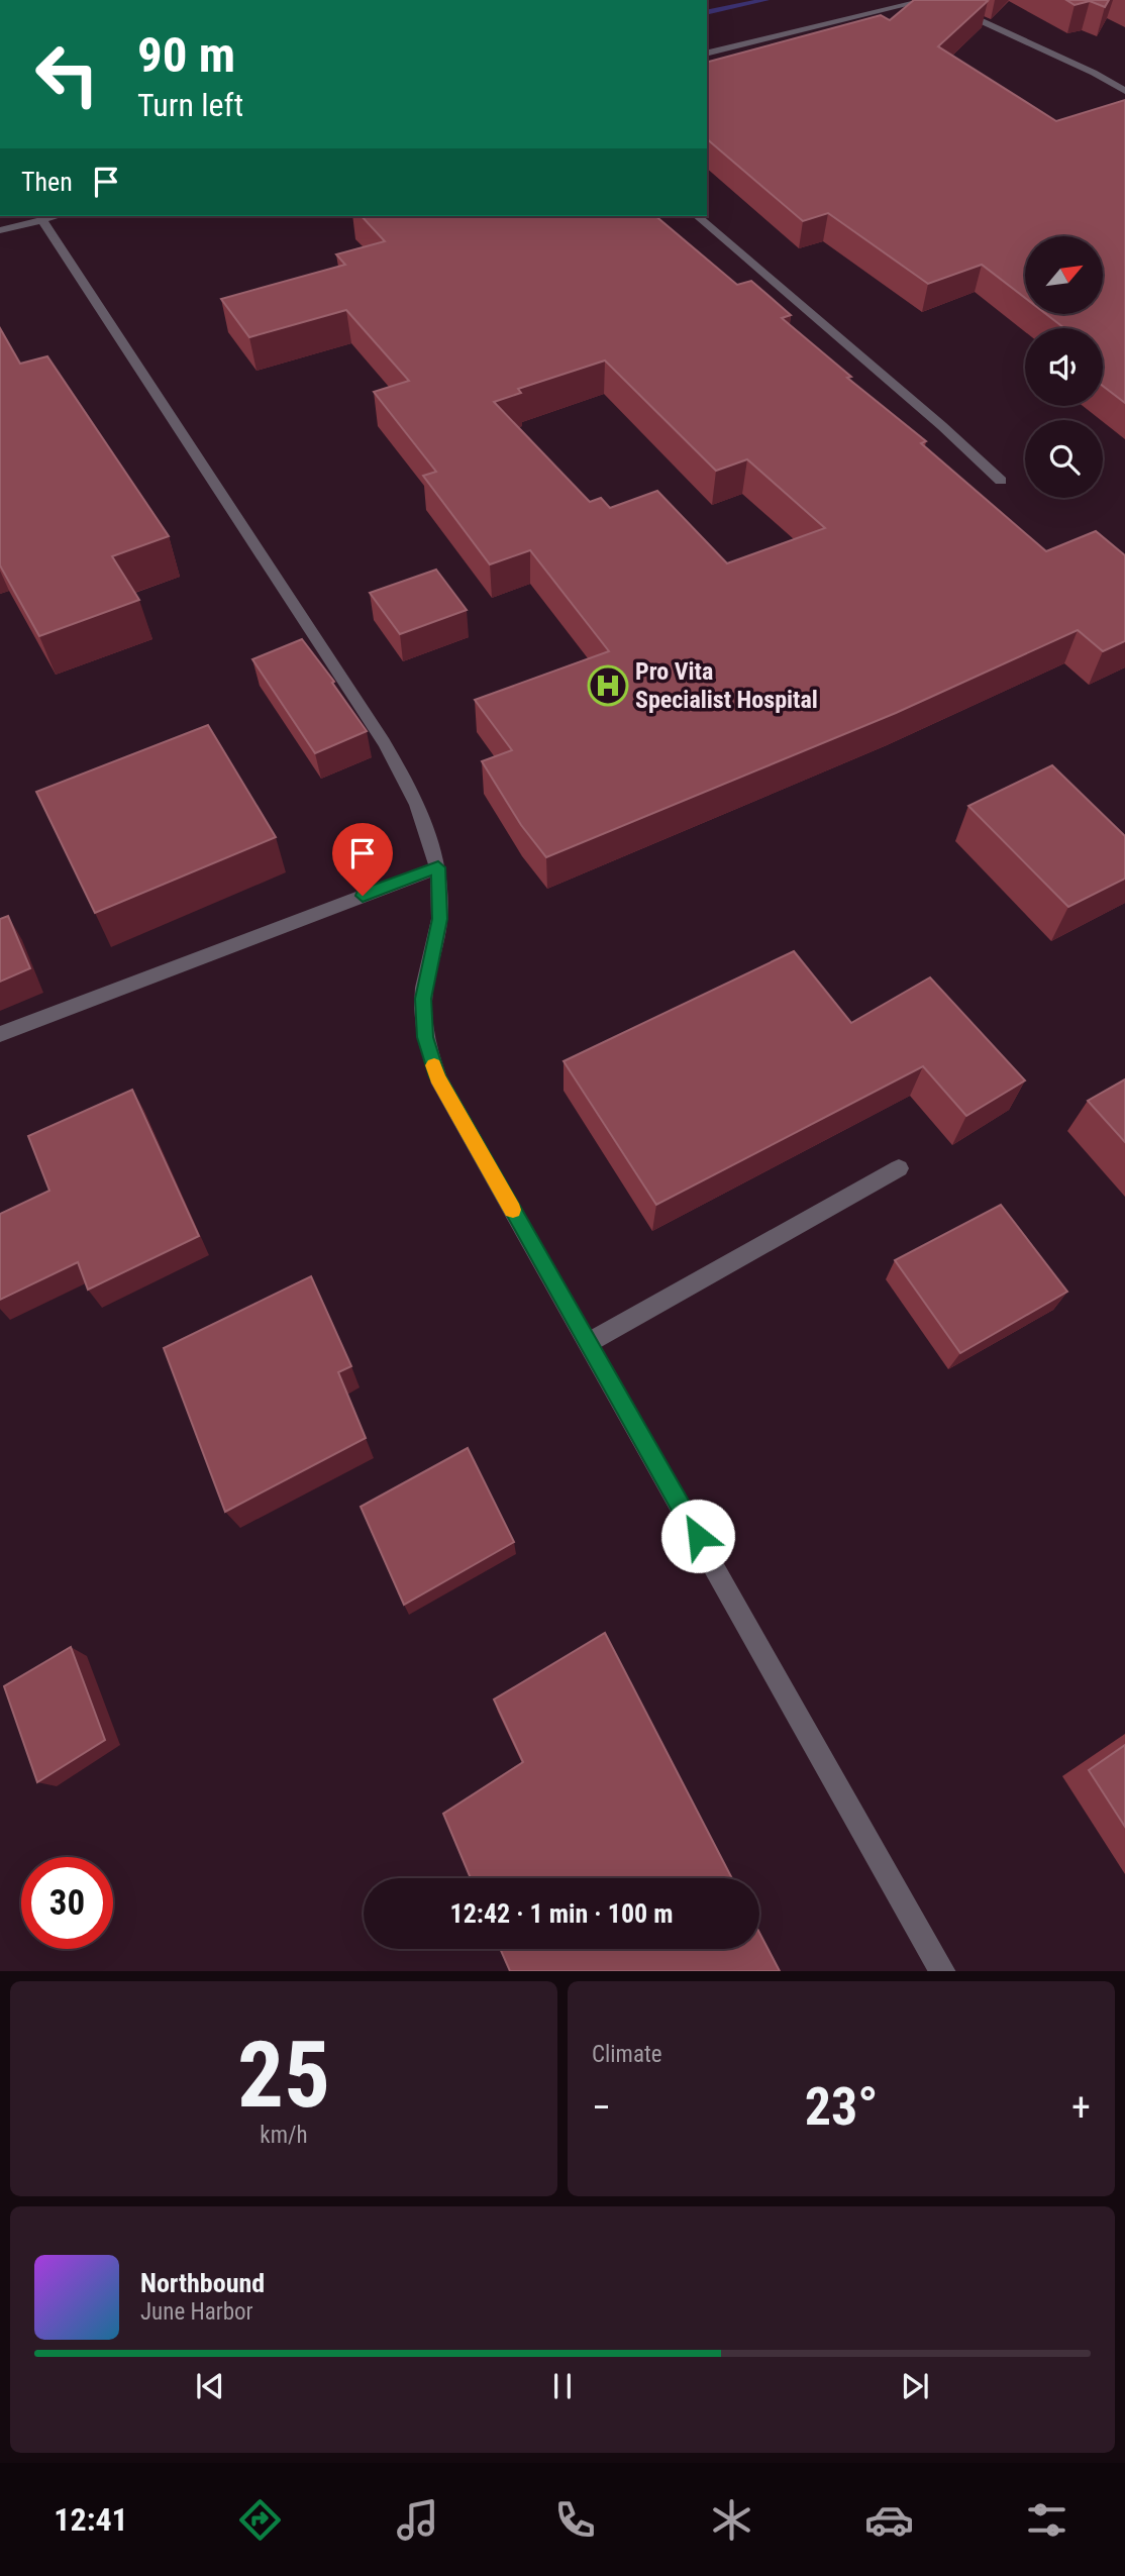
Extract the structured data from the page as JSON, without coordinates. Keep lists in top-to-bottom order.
{
  "places": {
    "hospital": ["Pro Vita Specialist Hospital"]
  },
  "north": "top right",
  "page": {
    "turn": ["90 m", "Turn left"],
    "then": "Then",
    "limit": "30",
    "trip": "12:42 · 1 min · 100 m",
    "tile": [
      ["25", "km/h"],
      "Climate"
    ],
    "heat": ["−", "23°", "+"],
    "song": ["Northbound", "June Harbor"],
    "tabs": "12:41"
  }
}
